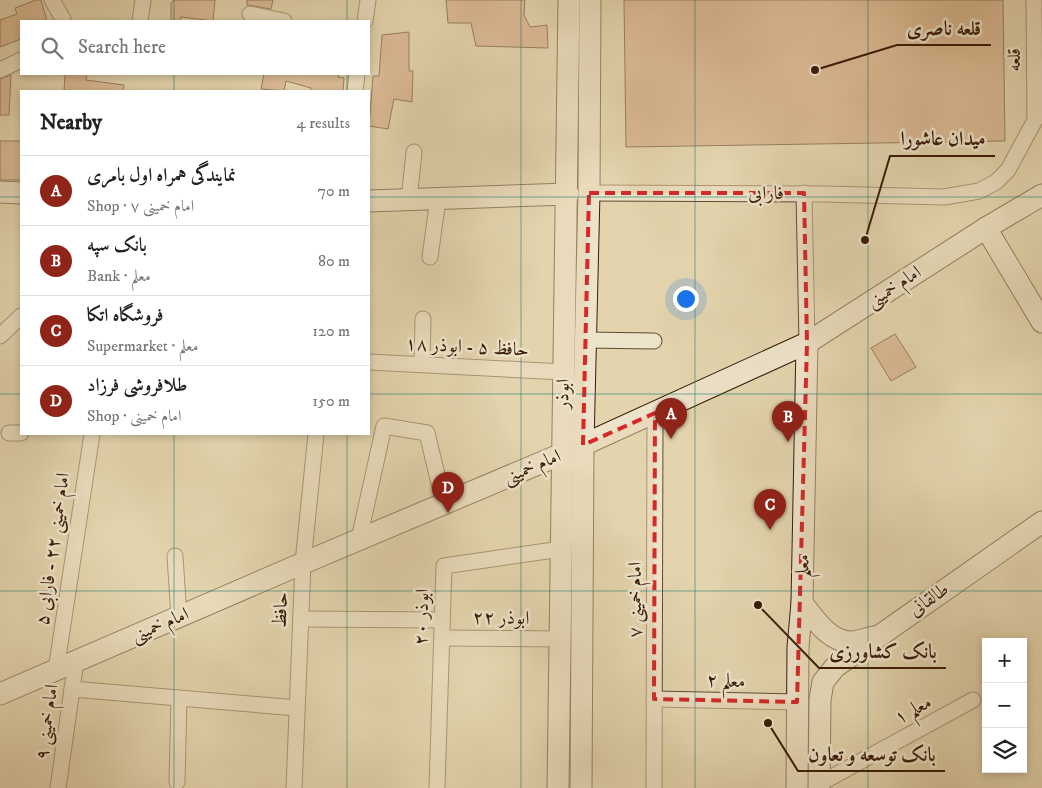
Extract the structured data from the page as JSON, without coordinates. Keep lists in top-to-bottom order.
{
  "streets": {
    "main road": [
      "امام خمینی",
      "ابوذر",
      "معلم",
      "طالقانی"
    ],
    "street": [
      "قلعه",
      "فارابی",
      "حافظ ۵ - ابوذر ۱۸",
      "امام خمینی ۲۲ - فارابی ۵",
      "امام خمینی ۷",
      "حافظ",
      "ابوذر ۲۰",
      "ابوذر ۲۲",
      "معلم ۲",
      "معلم ۱",
      "امام خمینی ۹"
    ]
  },
  "crossings": [
    ["قلعه", "فارابی"],
    ["فارابی", "ابوذر"],
    ["امام خمینی", "ابوذر"],
    ["امام خمینی", "امام خمینی ۲۲ - فارابی ۵"],
    ["امام خمینی", "معلم"],
    ["امام خمینی", "امام خمینی ۷"],
    ["امام خمینی", "حافظ"],
    ["امام خمینی", "امام خمینی ۹"],
    ["حافظ ۵ - ابوذر ۱۸", "ابوذر"],
    ["ابوذر", "ابوذر ۲۰"],
    ["ابوذر", "ابوذر ۲۲"],
    ["معلم", "معلم ۲"],
    ["امام خمینی ۷", "معلم ۲"],
    ["طالقانی", "معلم ۱"],
    ["ابوذر ۲۰", "ابوذر ۲۲"]
  ],
  "places": [
    "قلعه ناصری",
    "میدان عاشورا",
    "بانک کشاورزی",
    "بانک توسعه و تعاون"
  ],
  "page": {
    "search": "Search here",
    "heading": ["Nearby", "4 results"],
    "list": [
      {
        "mark": "A",
        "name": "نمایندگی همراه اول بامری",
        "note": "Shop · امام خمینی ۷",
        "value": "70 m"
      },
      {
        "mark": "B",
        "name": "بانک سپه",
        "note": "Bank · معلم",
        "value": "80 m"
      },
      {
        "mark": "C",
        "name": "فروشگاه اتکا",
        "note": "Supermarket · معلم",
        "value": "120 m"
      },
      {
        "mark": "D",
        "name": "طلافروشی فرزاد",
        "note": "Shop · امام خمینی",
        "value": "150 m"
      }
    ],
    "pins": [
      "A",
      "B",
      "D",
      "C"
    ],
    "map_buttons": ["+", "−"]
  }
}
